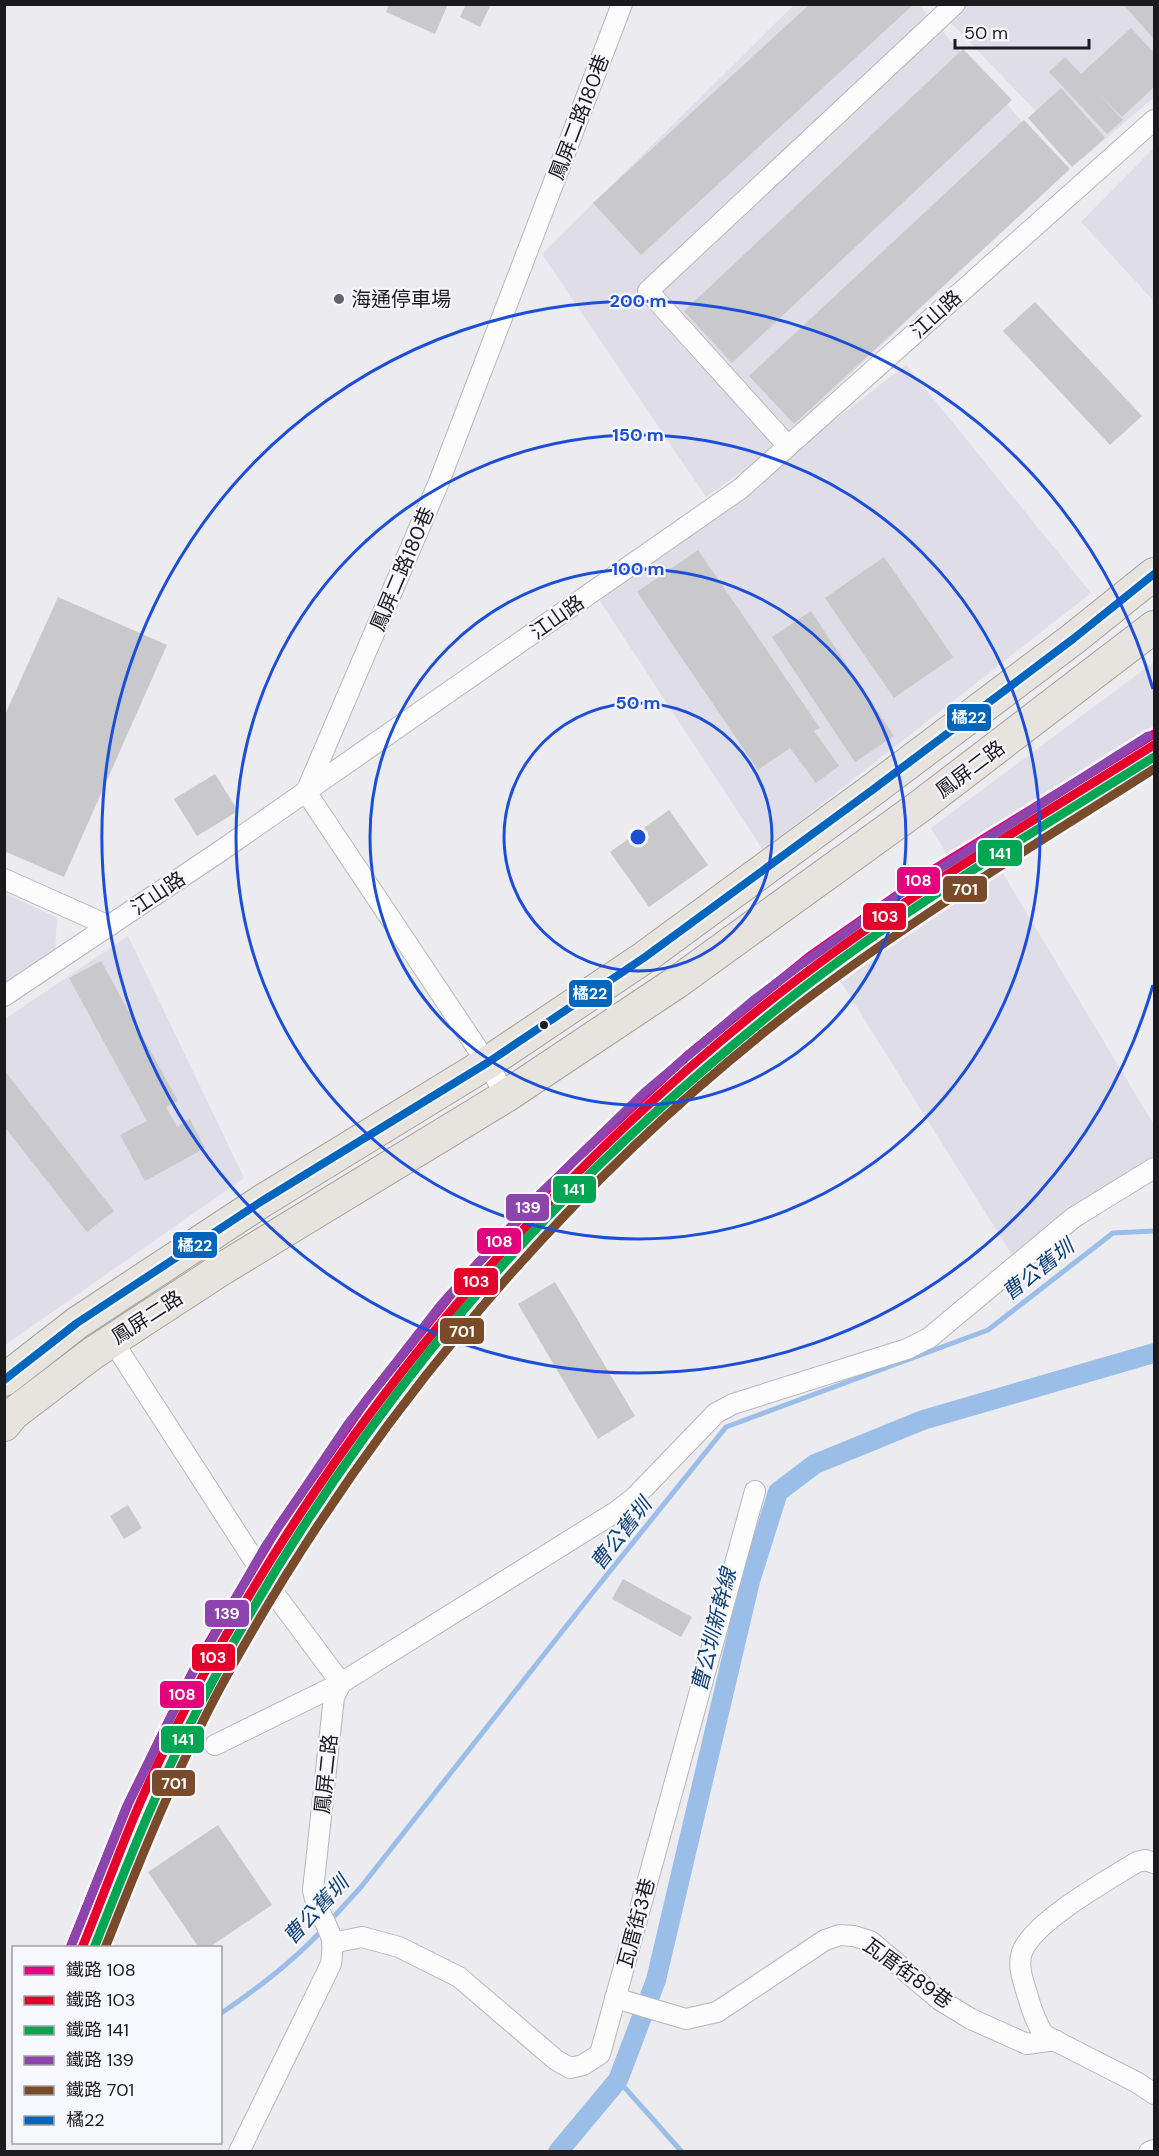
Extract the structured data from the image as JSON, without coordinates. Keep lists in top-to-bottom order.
{
  "streets": {
    "main road": ["鳳屏二路"],
    "street": [
      "鳳屏二路180巷",
      "江山路",
      "瓦厝街3巷",
      "瓦厝街89巷"
    ]
  },
  "crossings": [
    ["鳳屏二路180巷", "江山路"],
    ["鳳屏二路", "瓦厝街3巷"],
    ["瓦厝街3巷", "瓦厝街89巷"]
  ],
  "water": ["曹公舊圳", "曹公圳新幹線"],
  "places": ["海通停車場"],
  "lines": [
    "transit line 橘22",
    "rail line 108",
    "rail line 139",
    "rail line 103",
    "rail line 141",
    "rail line 701"
  ],
  "legend": [
    "鐵路 108",
    "鐵路 103",
    "鐵路 141",
    "鐵路 139",
    "鐵路 701",
    "橘22"
  ],
  "scale_bar": "50 m",
  "rings": [
    "200 m",
    "150 m",
    "100 m",
    "50 m"
  ]
}
